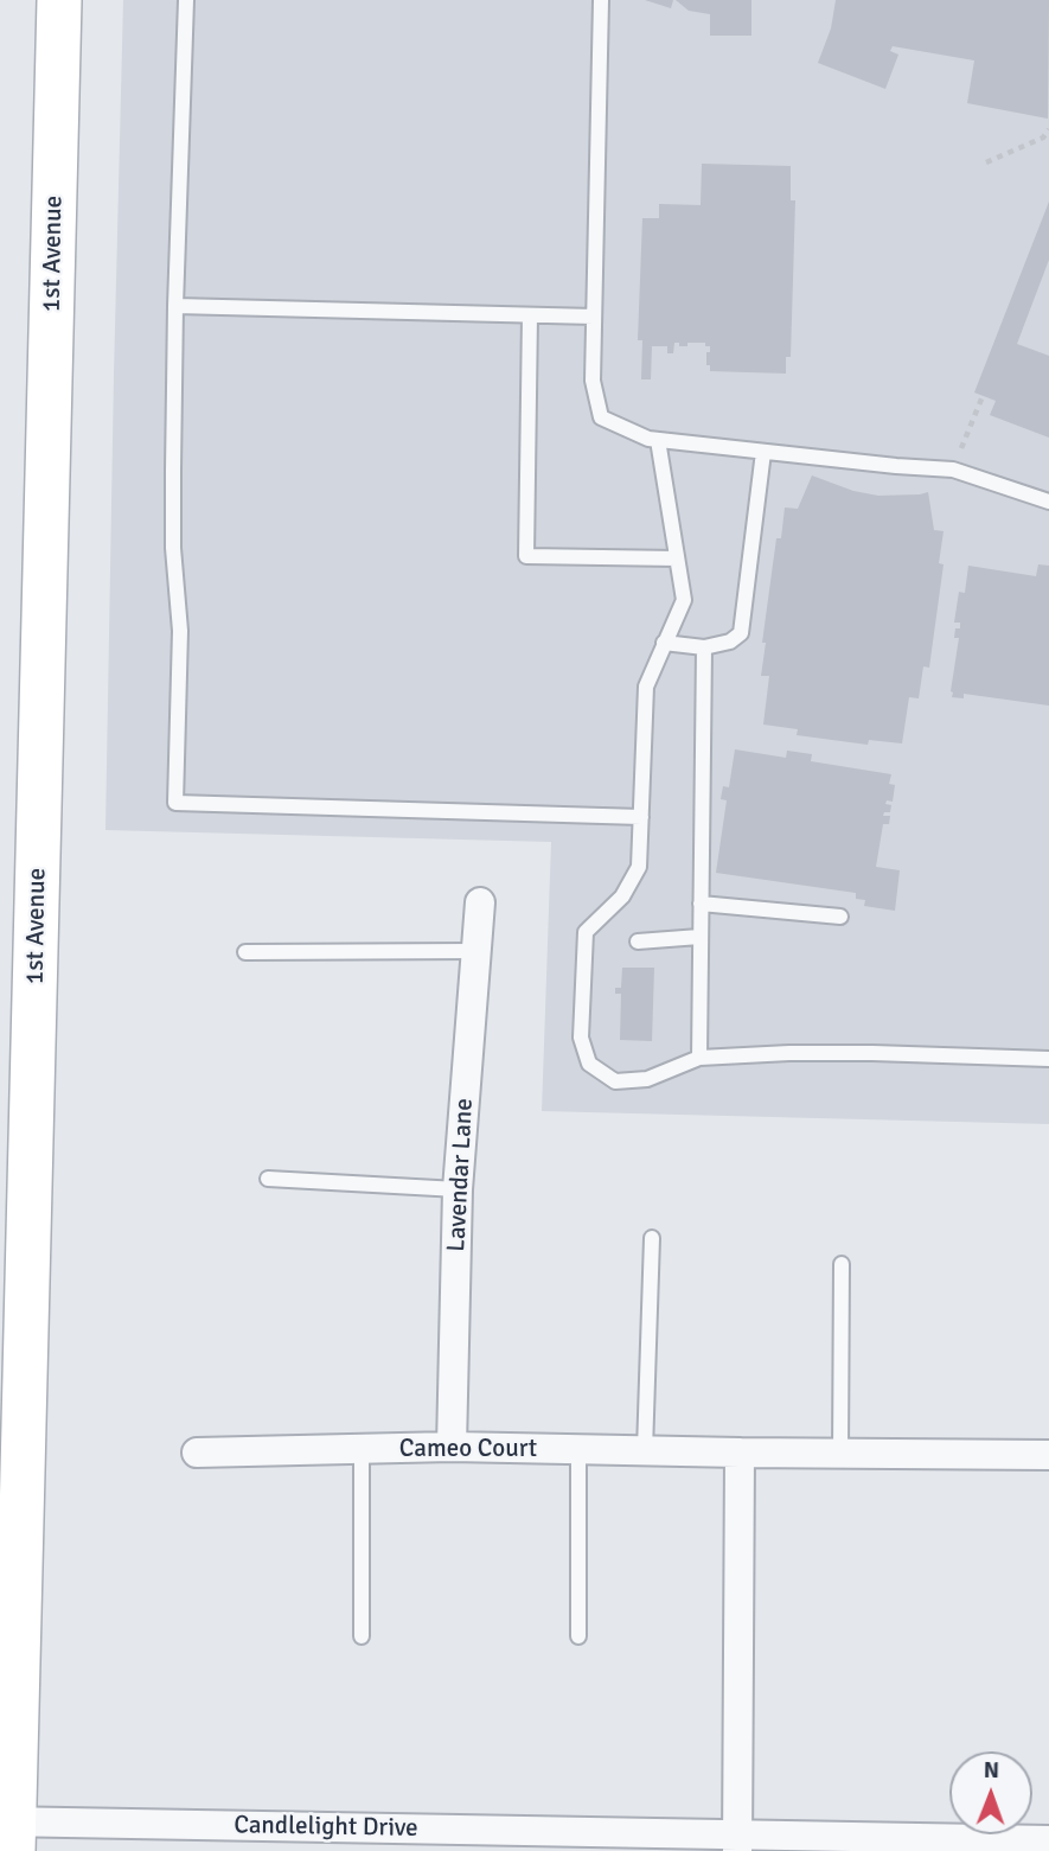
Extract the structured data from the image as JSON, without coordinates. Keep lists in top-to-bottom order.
{
  "streets": {
    "main road": ["1st Avenue"],
    "street": ["Lavendar Lane", "Cameo Court", "Candlelight Drive"]
  },
  "crossings": [
    ["1st Avenue", "Candlelight Drive"],
    ["Lavendar Lane", "Cameo Court"]
  ],
  "north": "top"
}
